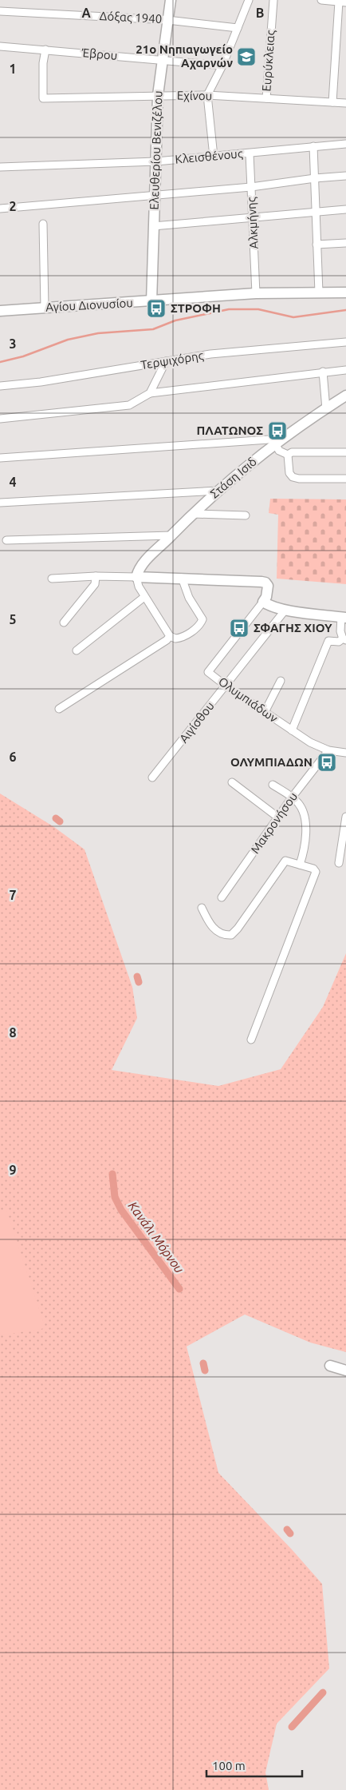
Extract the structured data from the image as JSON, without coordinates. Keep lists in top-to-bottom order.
{
  "streets": {
    "street": [
      "Δόξας 1940",
      "Έβρου",
      "Ευρύκλειας",
      "Εχίνου",
      "Ελευθερίου Βενιζέλου",
      "Κλεισθένους",
      "Αλκμήνης",
      "Αγίου Διονυσίου",
      "Τερψιχόρης",
      "Στάση Ισιδ",
      "Ολυμπιάδων",
      "Αιγίσθου",
      "Μακρονήσου"
    ]
  },
  "crossings": [
    ["Δόξας 1940", "Ελευθερίου Βενιζέλου"],
    ["Έβρου", "Εχίνου"],
    ["Έβρου", "Ελευθερίου Βενιζέλου"],
    ["Ευρύκλειας", "Εχίνου"],
    ["Εχίνου", "Ελευθερίου Βενιζέλου"],
    ["Ελευθερίου Βενιζέλου", "Κλεισθένους"],
    ["Ελευθερίου Βενιζέλου", "Αγίου Διονυσίου"],
    ["Κλεισθένους", "Αλκμήνης"],
    ["Αλκμήνης", "Αγίου Διονυσίου"],
    ["Ολυμπιάδων", "Αιγίσθου"],
    ["Ολυμπιάδων", "Μακρονήσου"]
  ],
  "water": ["Κανάλι Μόρνου"],
  "places": {
    "school or university": ["21ο Νηπιαγωγείο Αχαρνών"],
    "bus stop": [
      "ΣΤΡΟΦΗ",
      "ΠΛΑΤΩΝΟΣ",
      "ΣΦΑΓΗΣ ΧΙΟΥ",
      "ΟΛΥΜΠΙΑΔΩΝ"
    ]
  },
  "scale_bar": "100 m",
  "grid": {
    "columns": ["A", "B"],
    "rows": [
      "1",
      "2",
      "3",
      "4",
      "5",
      "6",
      "7",
      "8",
      "9"
    ]
  }
}
